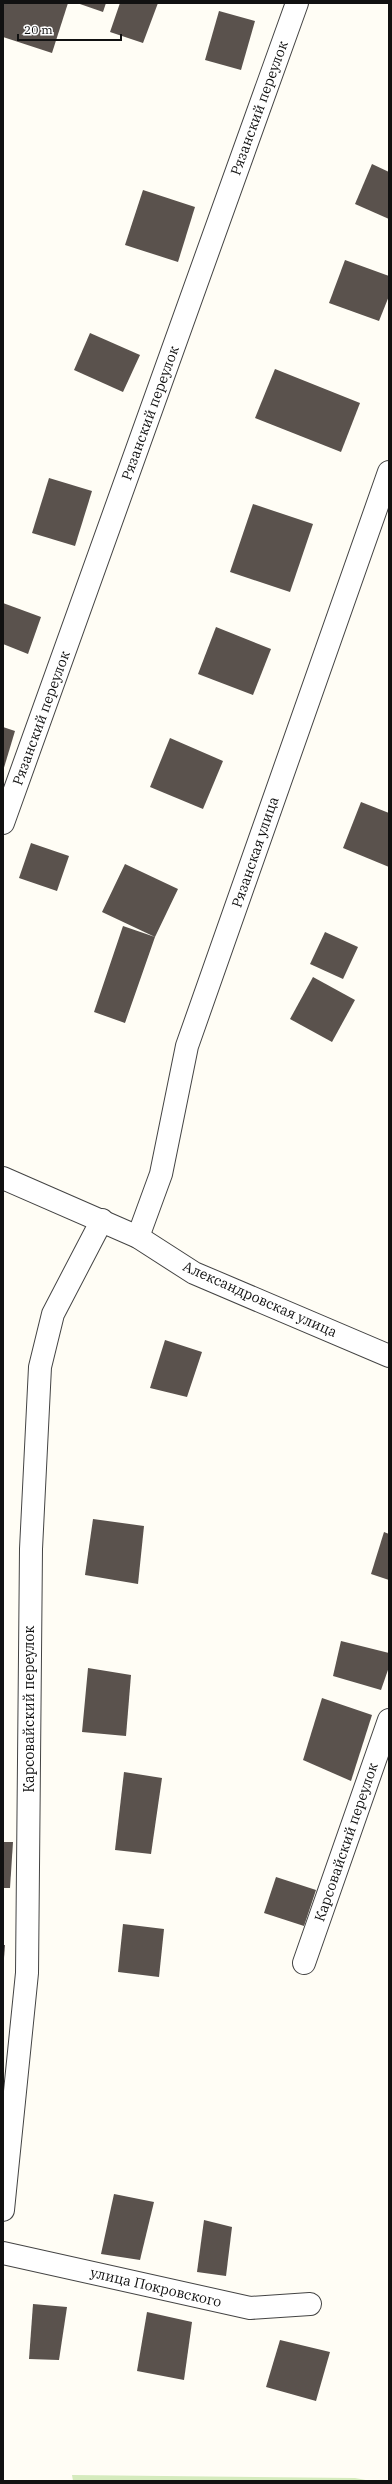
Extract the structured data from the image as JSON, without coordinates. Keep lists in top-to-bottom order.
{
  "streets": {
    "street": [
      "Рязанский переулок",
      "Рязанская улица",
      "Александровская улица",
      "Карсовайский переулок",
      "улица Покровского"
    ]
  },
  "crossings": [
    ["Рязанская улица", "Александровская улица"],
    ["Александровская улица", "Карсовайский переулок"]
  ],
  "scale_bar": "20 m"
}
